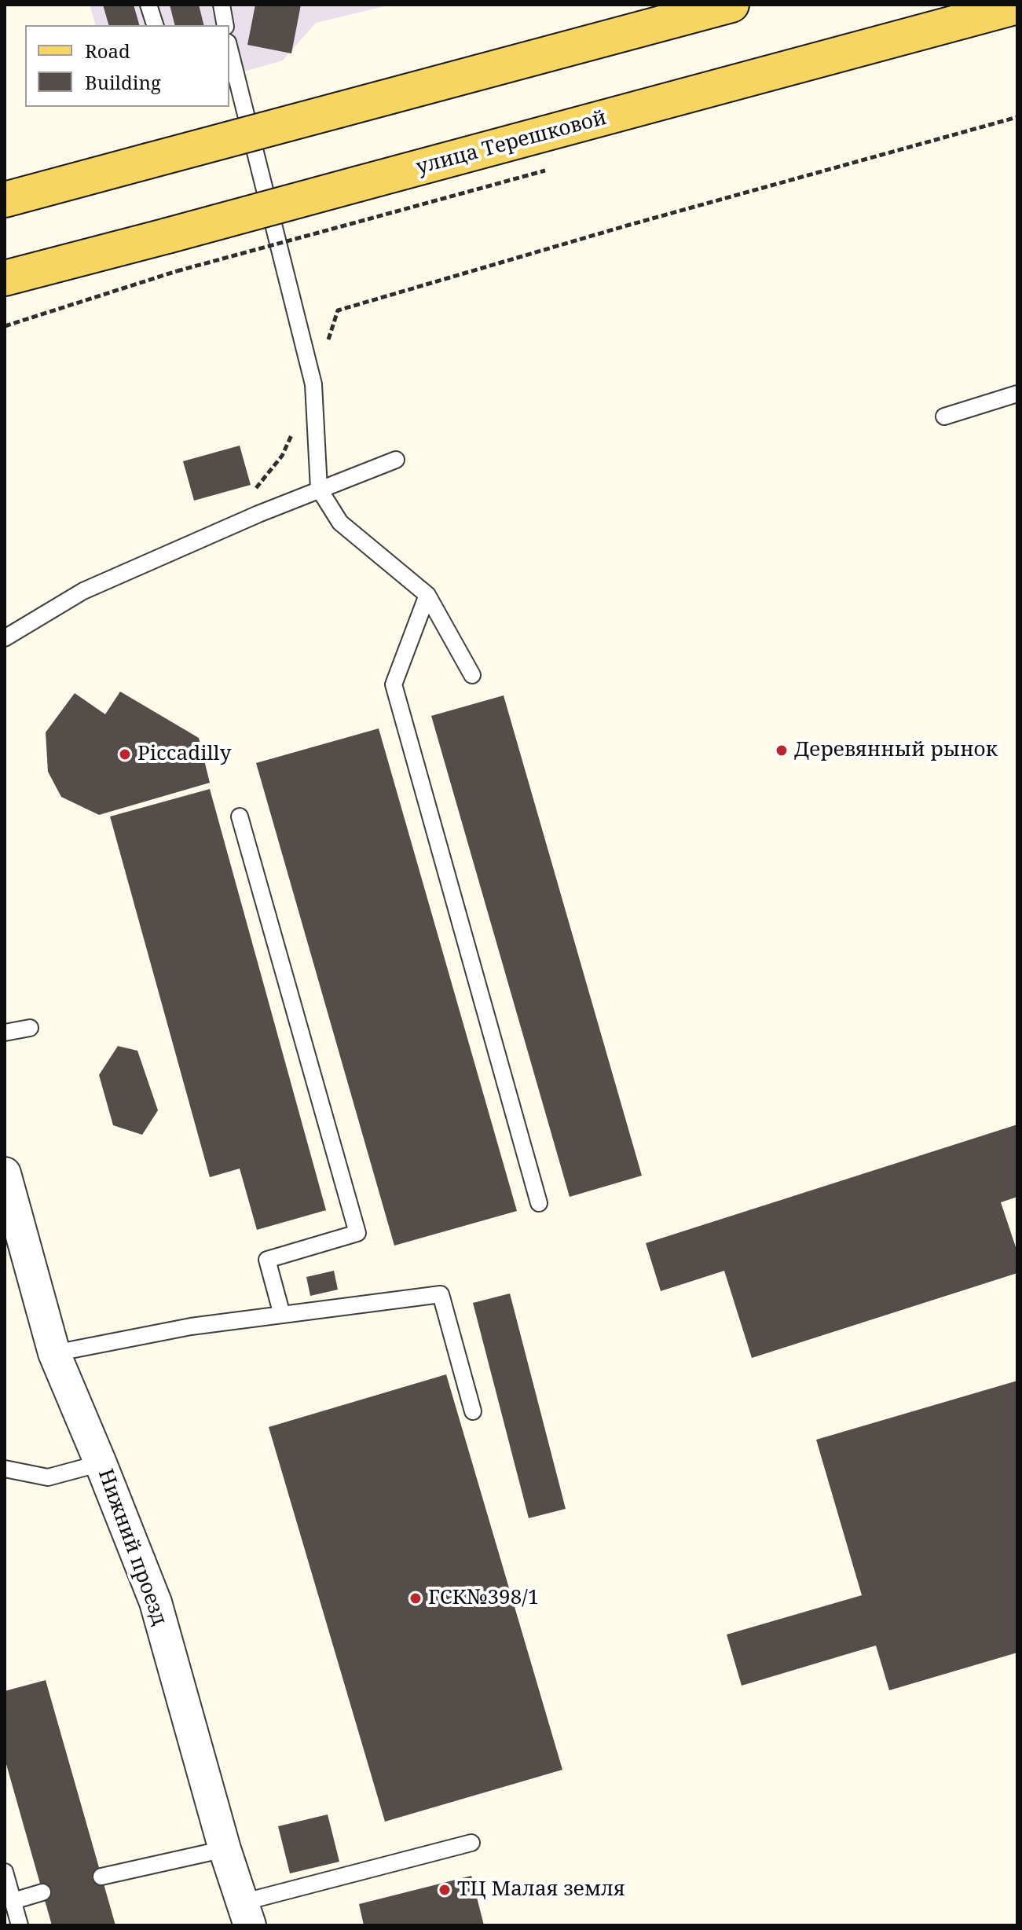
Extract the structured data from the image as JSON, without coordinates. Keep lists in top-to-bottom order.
{
  "streets": {
    "main road": ["улица Терешковой"],
    "street": ["Нижний проезд"]
  },
  "places": [
    "Деревянный рынок",
    "Piccadilly",
    "ГСК№398/1",
    "ТЦ Малая земля"
  ],
  "legend": ["Road", "Building"]
}
